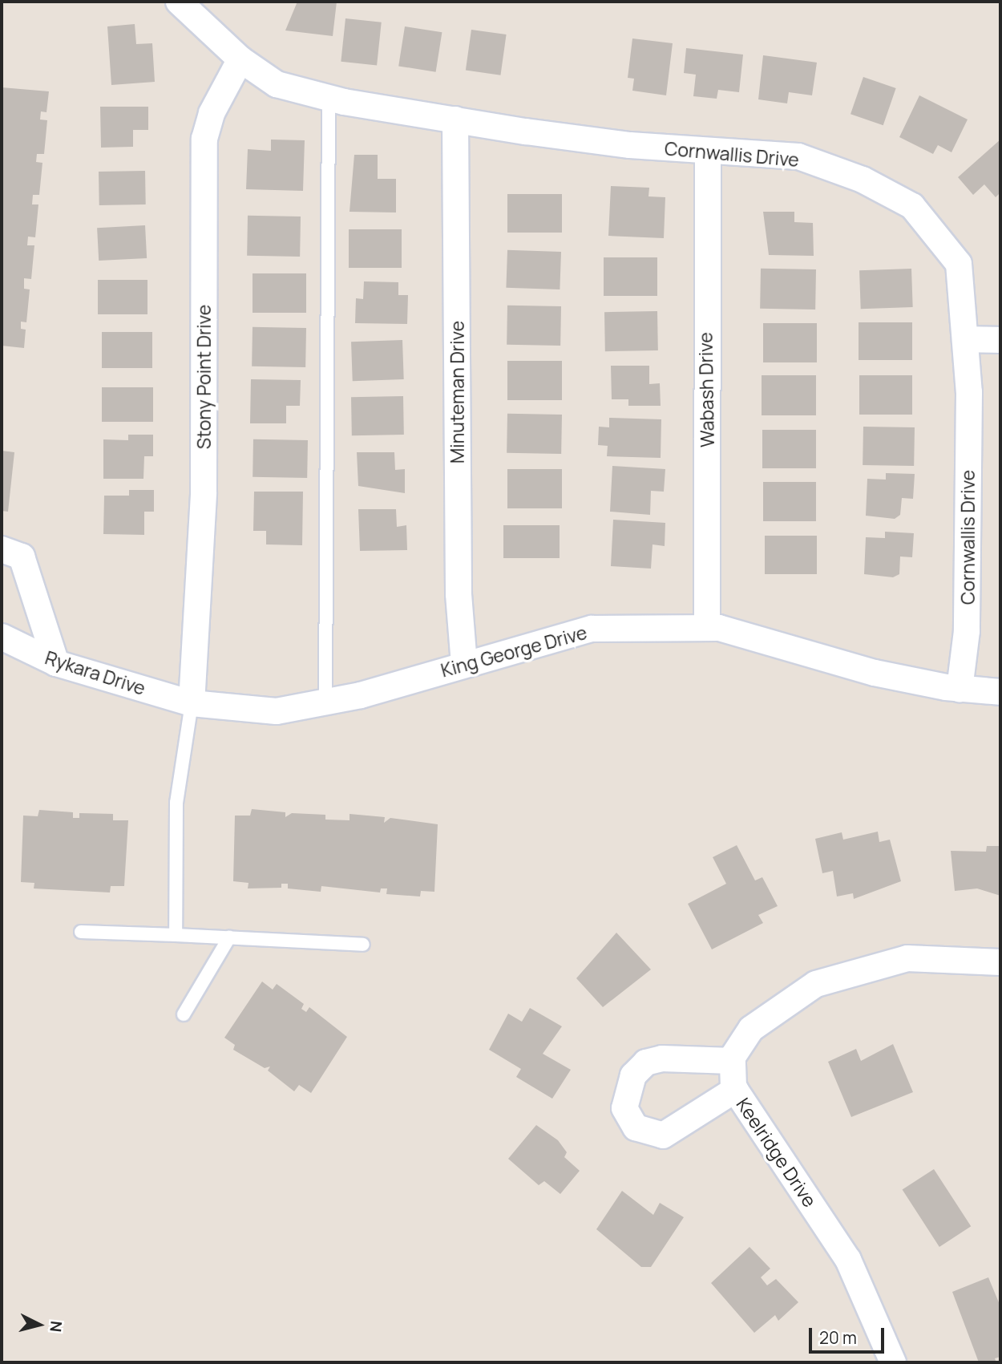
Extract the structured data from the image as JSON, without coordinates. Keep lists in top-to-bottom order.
{
  "streets": {
    "street": [
      "Cornwallis Drive",
      "Stony Point Drive",
      "Wabash Drive",
      "Minuteman Drive",
      "King George Drive",
      "Rykara Drive",
      "Keelridge Drive"
    ]
  },
  "crossings": [
    ["Cornwallis Drive", "Stony Point Drive"],
    ["Cornwallis Drive", "Wabash Drive"],
    ["Cornwallis Drive", "Minuteman Drive"],
    ["Cornwallis Drive", "King George Drive"],
    ["Stony Point Drive", "King George Drive"],
    ["Stony Point Drive", "Rykara Drive"],
    ["Wabash Drive", "King George Drive"],
    ["Minuteman Drive", "King George Drive"],
    ["King George Drive", "Rykara Drive"]
  ],
  "scale_bar": "20 m",
  "north": "right"
}
